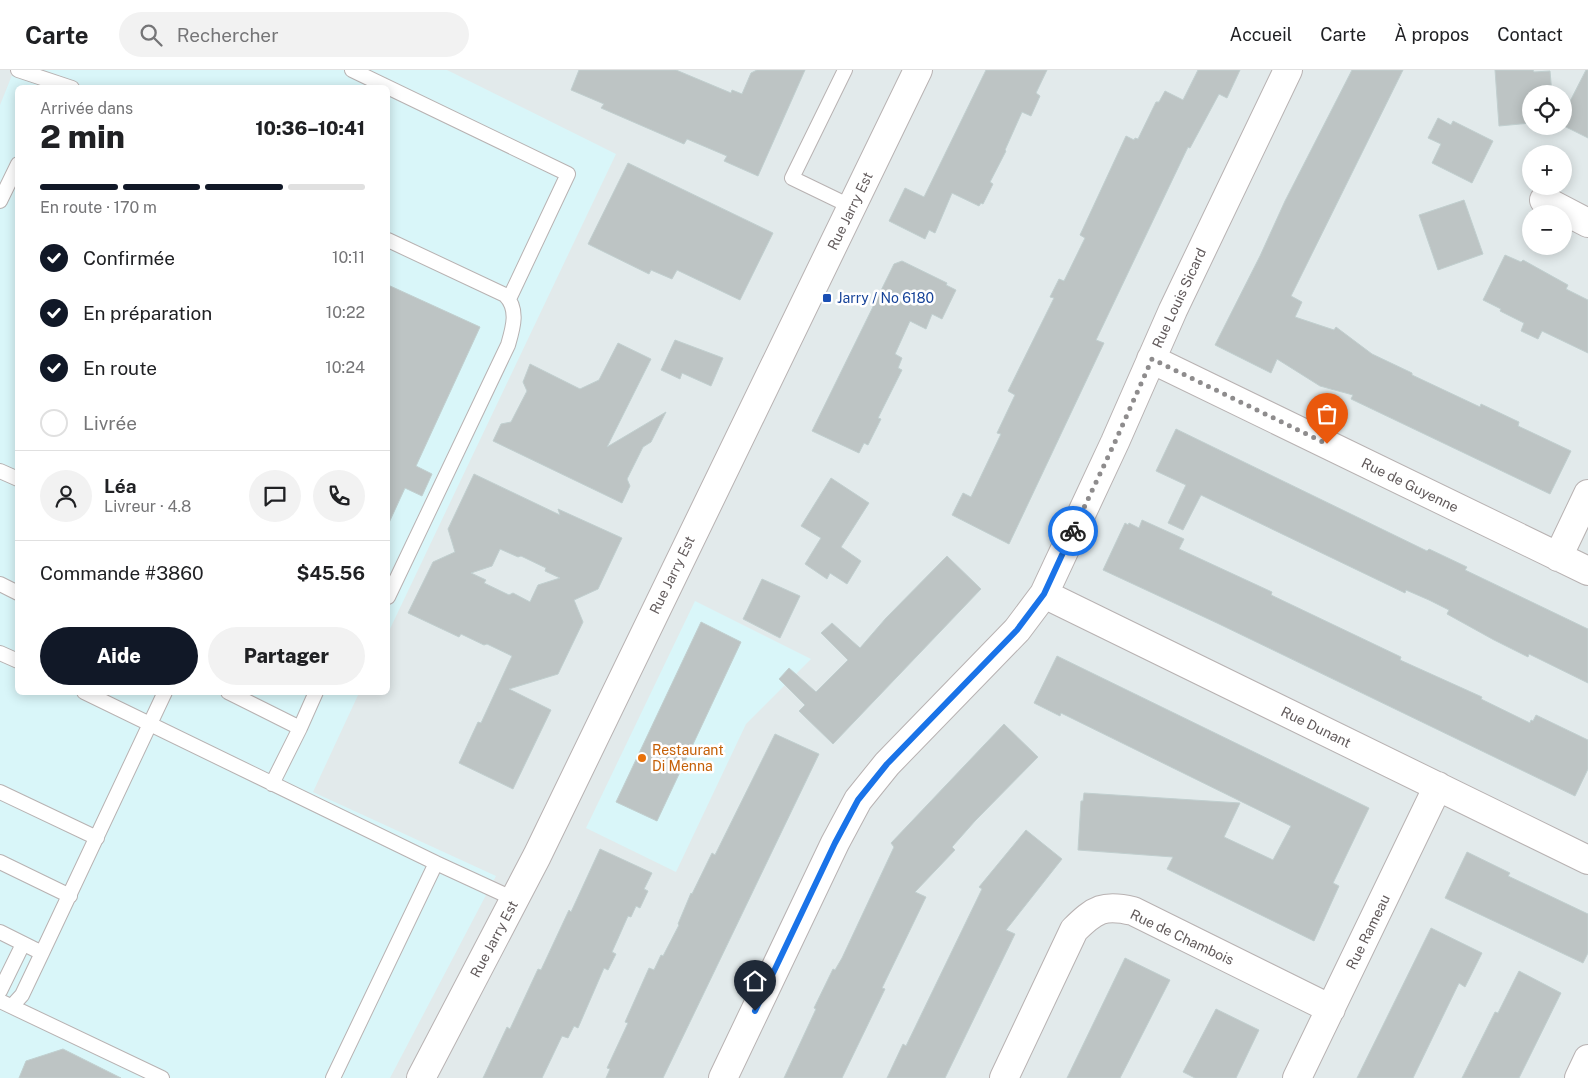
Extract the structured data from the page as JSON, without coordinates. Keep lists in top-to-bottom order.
{
  "streets": {
    "street": [
      "Rue Jarry Est",
      "Rue Louis Sicard",
      "Rue de Guyenne",
      "Rue Dunant",
      "Rue Rameau",
      "Rue de Chambois"
    ]
  },
  "crossings": [
    ["Rue Louis Sicard", "Rue de Guyenne"],
    ["Rue Louis Sicard", "Rue Dunant"],
    ["Rue Dunant", "Rue Rameau"],
    ["Rue Rameau", "Rue de Chambois"]
  ],
  "places": {
    "transit": ["Jarry / No 6180"],
    "other": ["Restaurant Di Menna"]
  },
  "page": {
    "header": "Carte",
    "search": "Rechercher",
    "nav": [
      "Accueil",
      "Carte",
      "À propos",
      "Contact"
    ],
    "map_buttons": ["+", "−"],
    "heading": ["2 min", "Arrivée dans", "10:36–10:41"],
    "panel": [
      "Léa",
      "Livreur · 4.8",
      "Commande #3860",
      "$45.56"
    ],
    "bar": "En route · 170 m",
    "list": [
      ["Confirmée", "10:11"],
      ["En préparation", "10:22"],
      ["En route", "10:24"],
      "Livrée"
    ],
    "buttons": ["Aide", "Partager"]
  }
}
